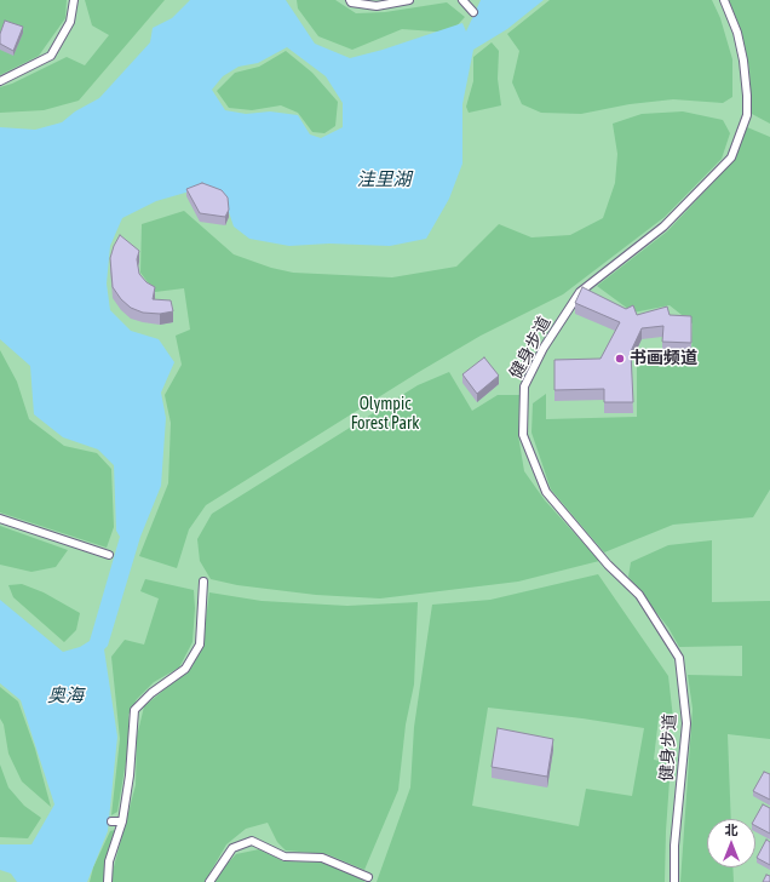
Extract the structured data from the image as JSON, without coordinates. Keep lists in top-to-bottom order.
{
  "streets": {
    "street": ["健身步道"]
  },
  "water": ["洼里湖", "奥海"],
  "parks": ["Olympic Forest Park"],
  "places": ["书画频道"],
  "north": "top"
}
